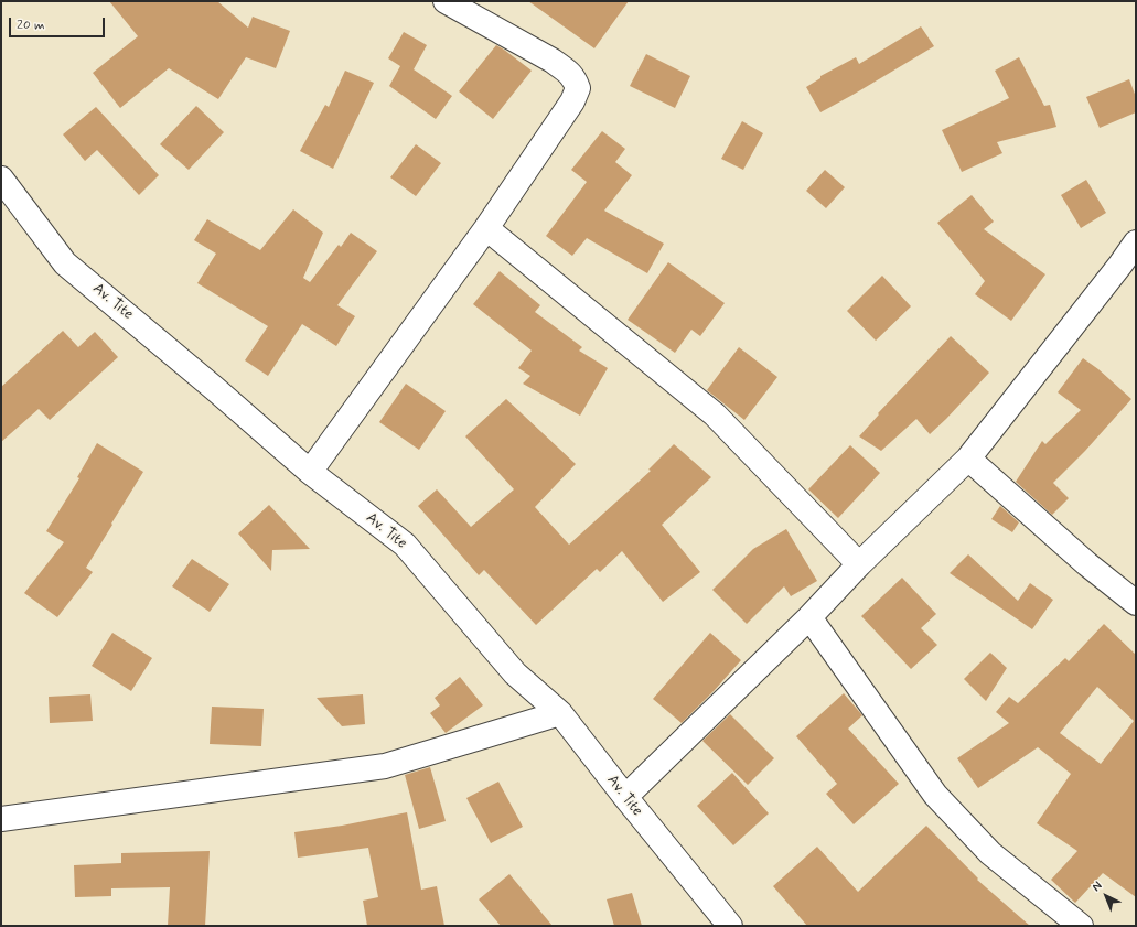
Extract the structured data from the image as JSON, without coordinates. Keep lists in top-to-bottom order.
{
  "streets": {
    "street": ["Av. Tite"]
  },
  "scale_bar": "20 m",
  "north": "top left"
}
